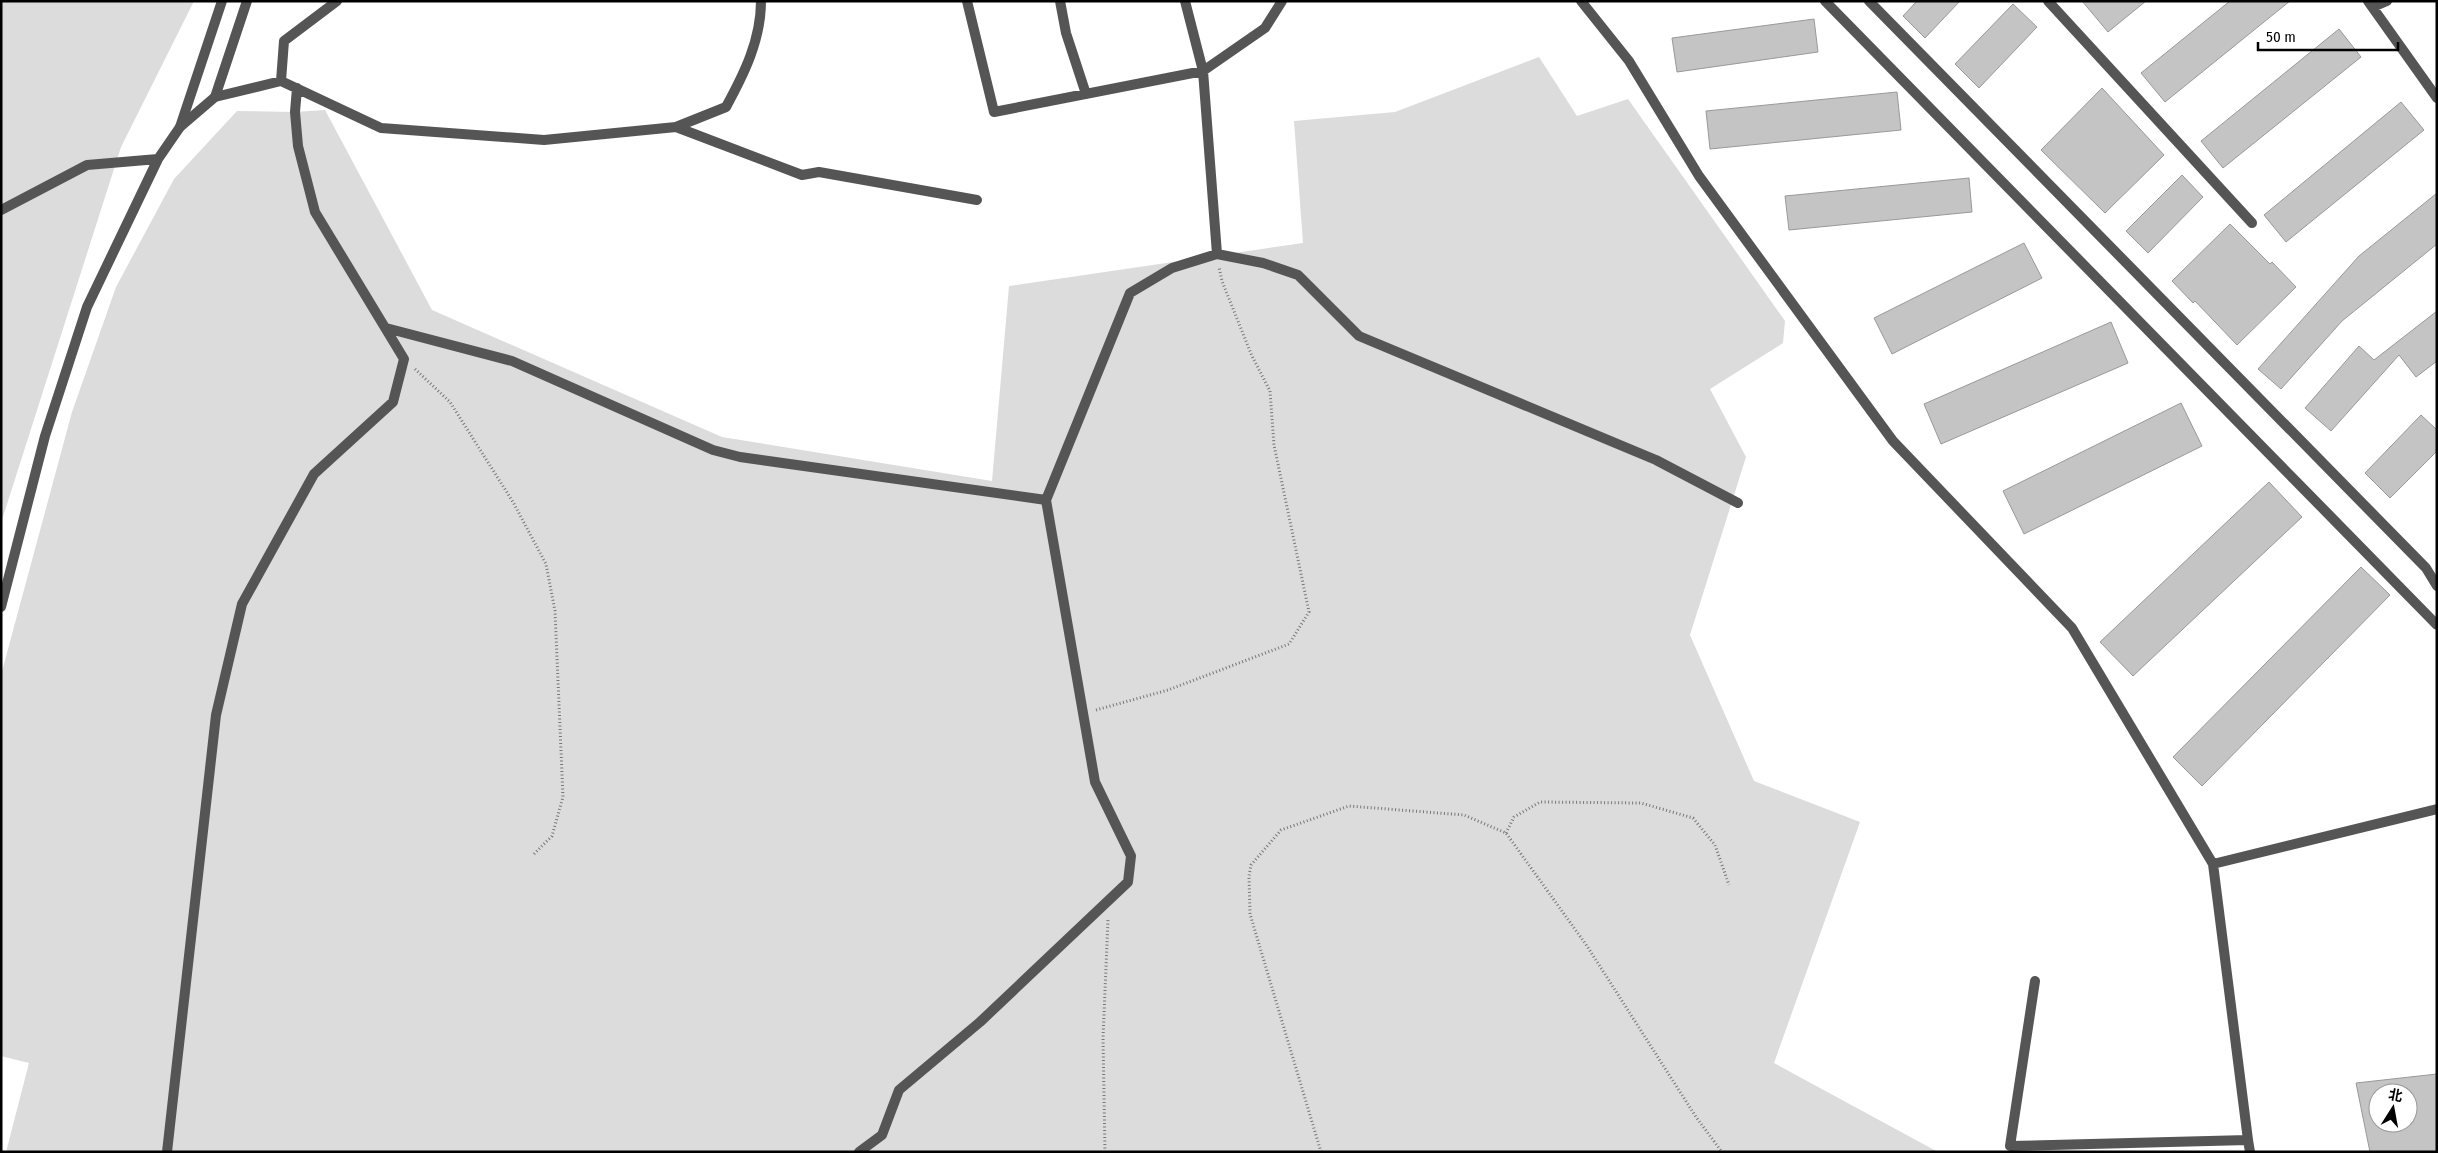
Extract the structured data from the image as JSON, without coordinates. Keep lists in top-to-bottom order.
{
  "scale_bar": "50 m",
  "north": "top"
}
